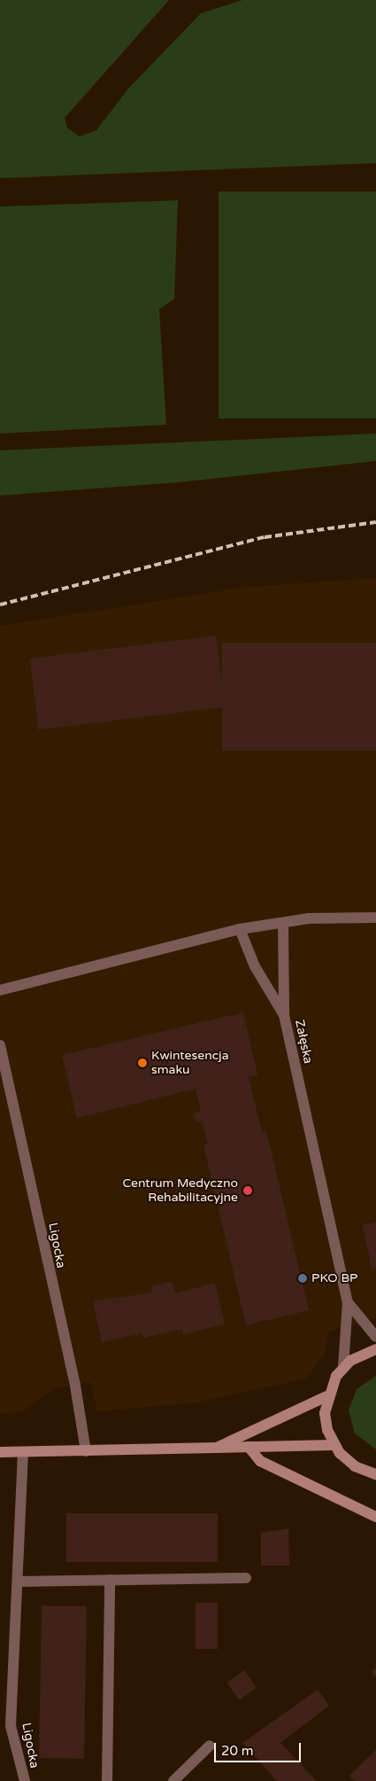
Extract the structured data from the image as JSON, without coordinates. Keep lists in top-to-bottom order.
{
  "streets": {
    "street": ["Załęska", "Ligocka"]
  },
  "places": ["Kwintesencja smaku", "Centrum Medyczno Rehabilitacyjne", "PKO BP"],
  "scale_bar": "20 m"
}
